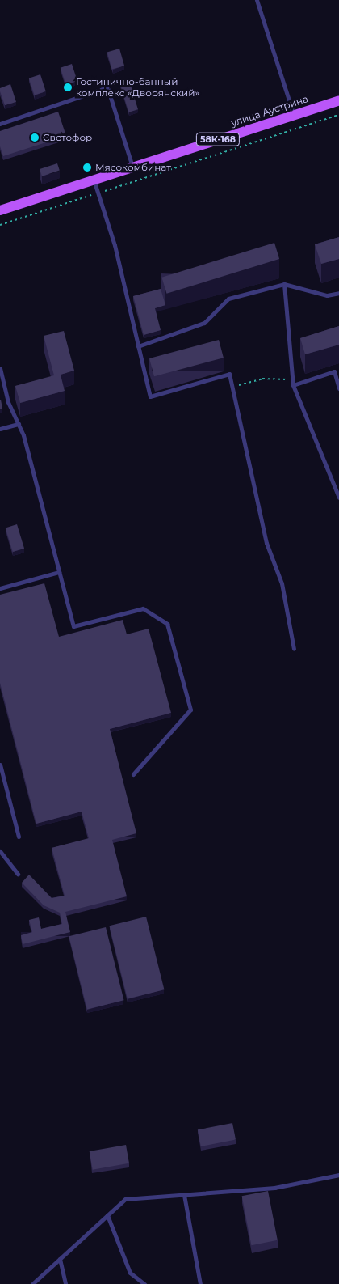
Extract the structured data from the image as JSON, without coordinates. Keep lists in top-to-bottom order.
{
  "streets": {
    "main road": ["улица Аустрина", "58К-168"]
  },
  "places": ["Гостинично-банный комплекс «Дворянский»", "Светофор", "Мясокомбинат"]
}
